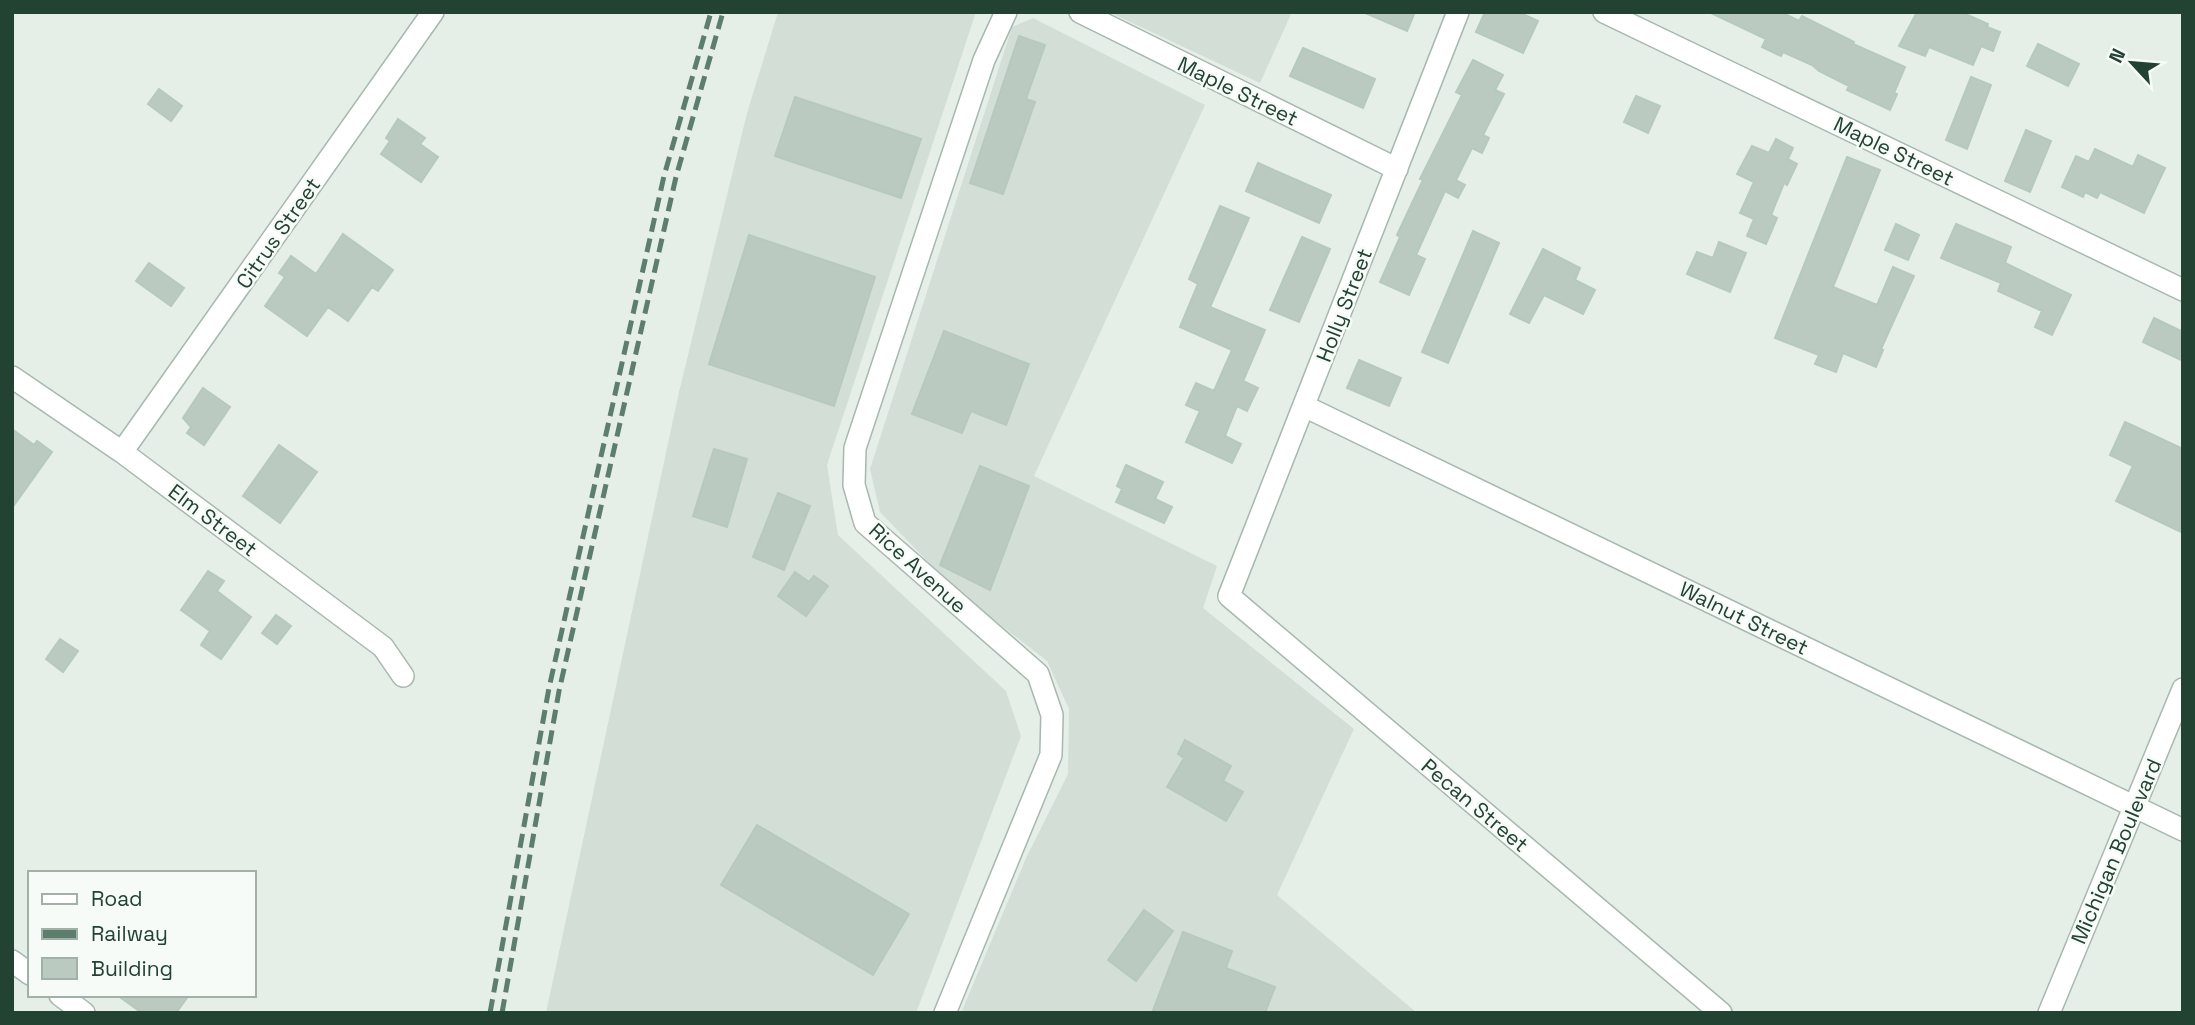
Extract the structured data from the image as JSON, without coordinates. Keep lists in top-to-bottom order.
{
  "streets": {
    "street": [
      "Maple Street",
      "Citrus Street",
      "Holly Street",
      "Elm Street",
      "Rice Avenue",
      "Walnut Street",
      "Pecan Street",
      "Michigan Boulevard"
    ]
  },
  "crossings": [
    ["Maple Street", "Holly Street"],
    ["Citrus Street", "Elm Street"],
    ["Holly Street", "Walnut Street"],
    ["Holly Street", "Pecan Street"],
    ["Walnut Street", "Michigan Boulevard"]
  ],
  "legend": ["Road", "Railway", "Building"],
  "north": "top left"
}
